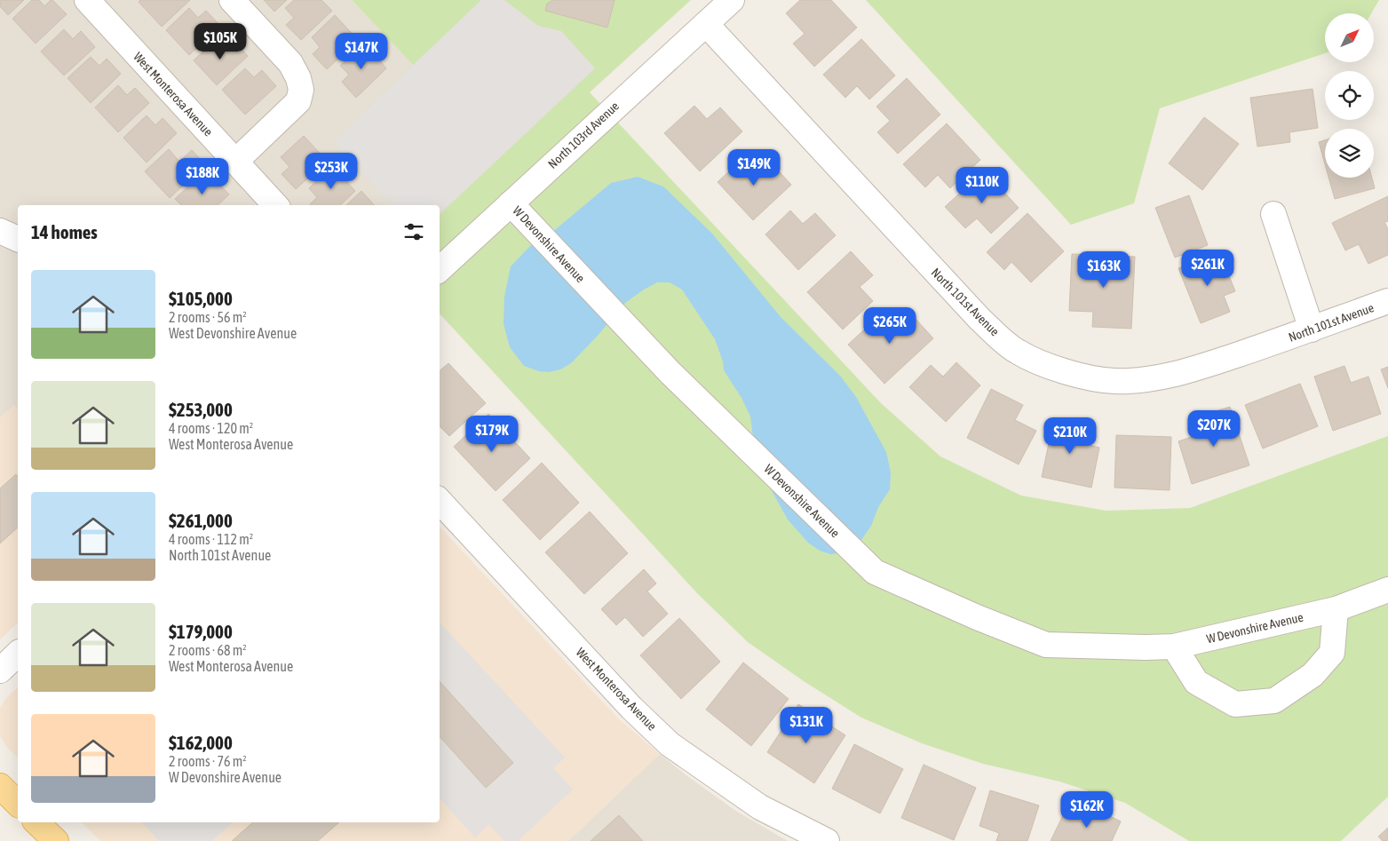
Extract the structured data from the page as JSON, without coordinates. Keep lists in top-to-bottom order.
{
  "streets": {
    "street": [
      "West Monterosa Avenue",
      "North 103rd Avenue",
      "W Devonshire Avenue",
      "North 101st Avenue"
    ]
  },
  "crossings": [
    ["North 103rd Avenue", "W Devonshire Avenue"],
    ["North 103rd Avenue", "North 101st Avenue"]
  ],
  "north": "top right",
  "page": {
    "price": [
      "$105K",
      "$147K",
      "$149K",
      "$253K",
      "$188K",
      "$110K",
      "$261K",
      "$163K",
      "$265K",
      "$207K",
      "$179K",
      "$210K",
      "$131K",
      "$162K"
    ],
    "heading": "14 homes",
    "list": [
      {
        "name": "$105,000",
        "note": "2 rooms · 56 m² · West Devonshire Avenue"
      },
      {
        "name": "$253,000",
        "note": "4 rooms · 120 m² · West Monterosa Avenue"
      },
      {
        "name": "$261,000",
        "note": "4 rooms · 112 m² · North 101st Avenue"
      },
      {
        "name": "$179,000",
        "note": "2 rooms · 68 m² · West Monterosa Avenue"
      },
      {
        "name": "$162,000",
        "note": "2 rooms · 76 m² · W Devonshire Avenue"
      }
    ]
  }
}
